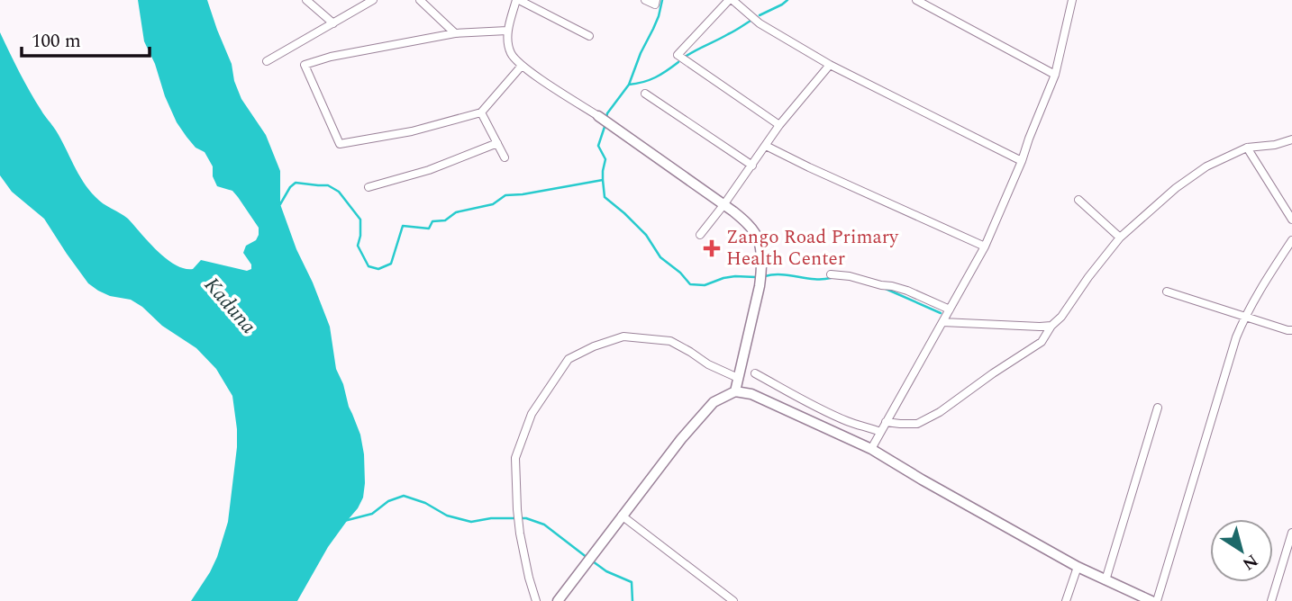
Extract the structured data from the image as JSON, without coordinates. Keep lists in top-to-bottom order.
{
  "water": ["Kaduna"],
  "places": {
    "health": ["Zango Road Primary Health Center"]
  },
  "scale_bar": "100 m",
  "north": "bottom right"
}
